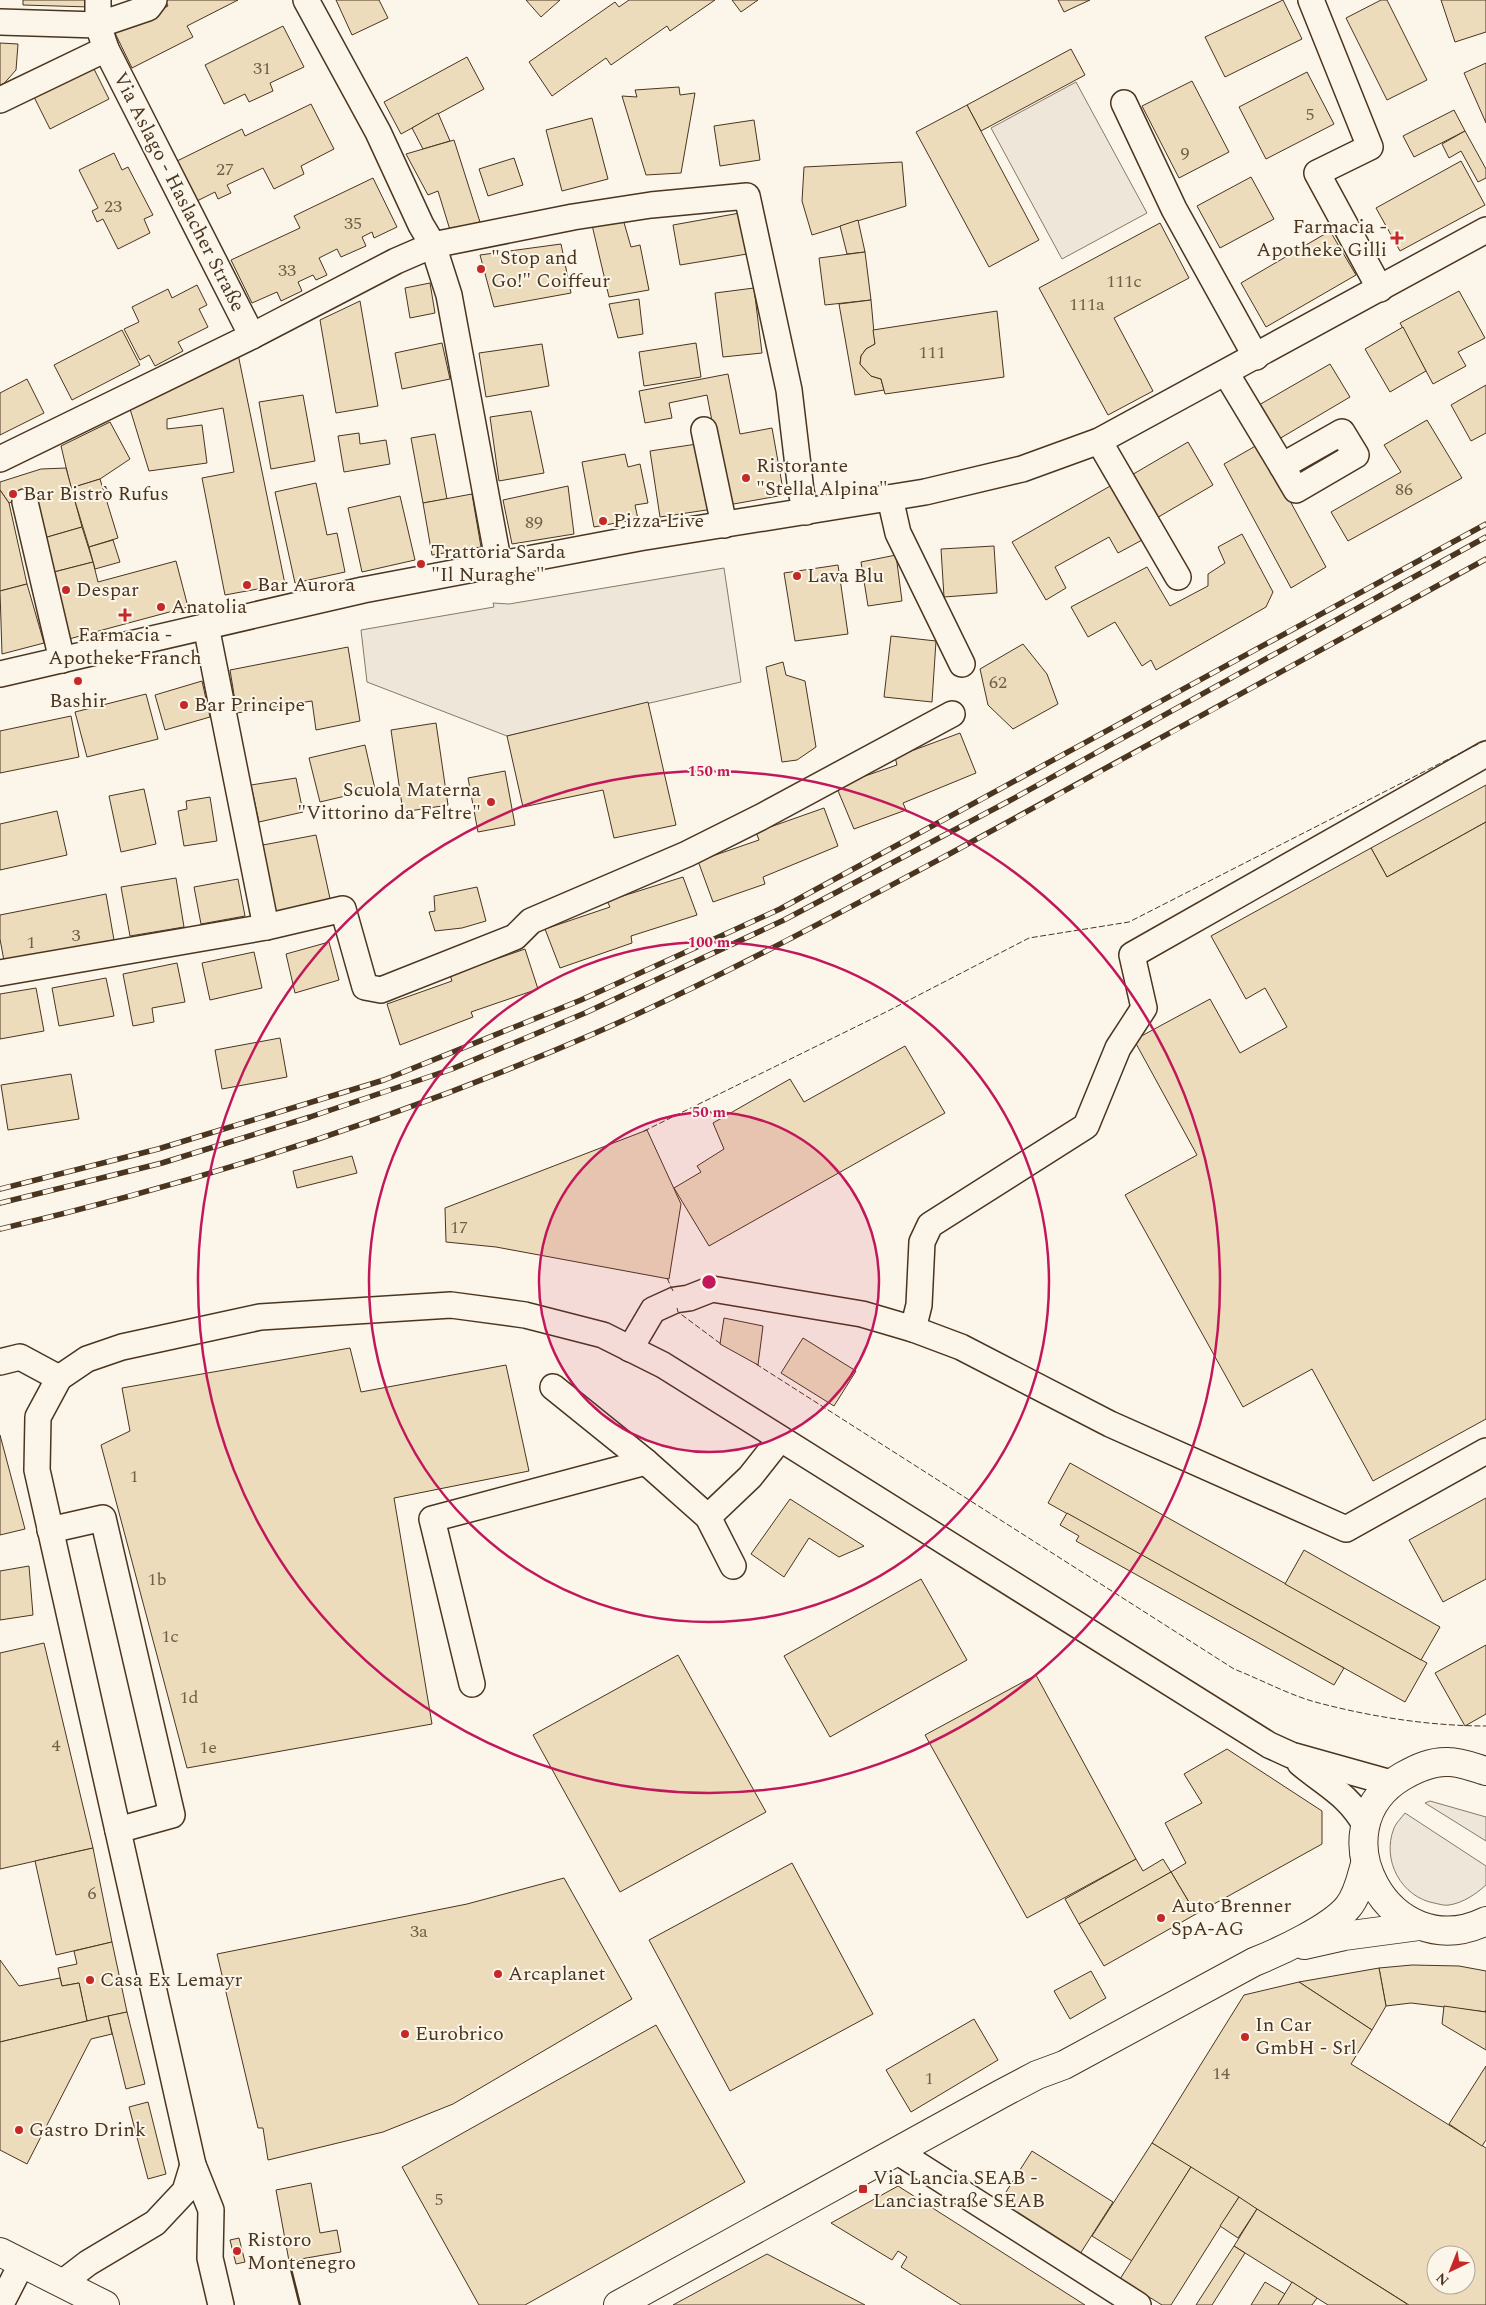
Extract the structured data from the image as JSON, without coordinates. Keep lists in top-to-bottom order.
{
  "streets": {
    "street": ["Via Aslago - Haslacher Straße"]
  },
  "places": {
    "health": ["Farmacia - Apotheke Gilli", "Farmacia - Apotheke Franch"],
    "other": [
      "\"Stop and Go!\" Coiffeur",
      "Ristorante \"Stella Alpina\"",
      "Bar Bistrò Rufus",
      "Pizza Live",
      "Trattoria Sarda \"Il Nuraghe\"",
      "Lava Blu",
      "Bar Aurora",
      "Despar",
      "Anatolia",
      "Bashir",
      "Bar Principe",
      "Scuola Materna \"Vittorino da Feltre\"",
      "Auto Brenner SpA-AG",
      "Arcaplanet",
      "Casa Ex Lemayr",
      "Eurobrico",
      "In Car GmbH - Srl",
      "Gastro Drink",
      "Ristoro Montenegro"
    ],
    "transit": ["Via Lancia SEAB - Lanciastraße SEAB"]
  },
  "house_numbers": [
    "31",
    "5",
    "9",
    "27",
    "23",
    "35",
    "33",
    "111c",
    "111a",
    "111",
    "86",
    "89",
    "62",
    "3",
    "1",
    "17",
    "1",
    "1b",
    "1c",
    "1d",
    "4",
    "1e",
    "6",
    "3a",
    "14",
    "1",
    "5"
  ],
  "north": "bottom left",
  "rings": ["150 m", "100 m", "50 m"]
}
